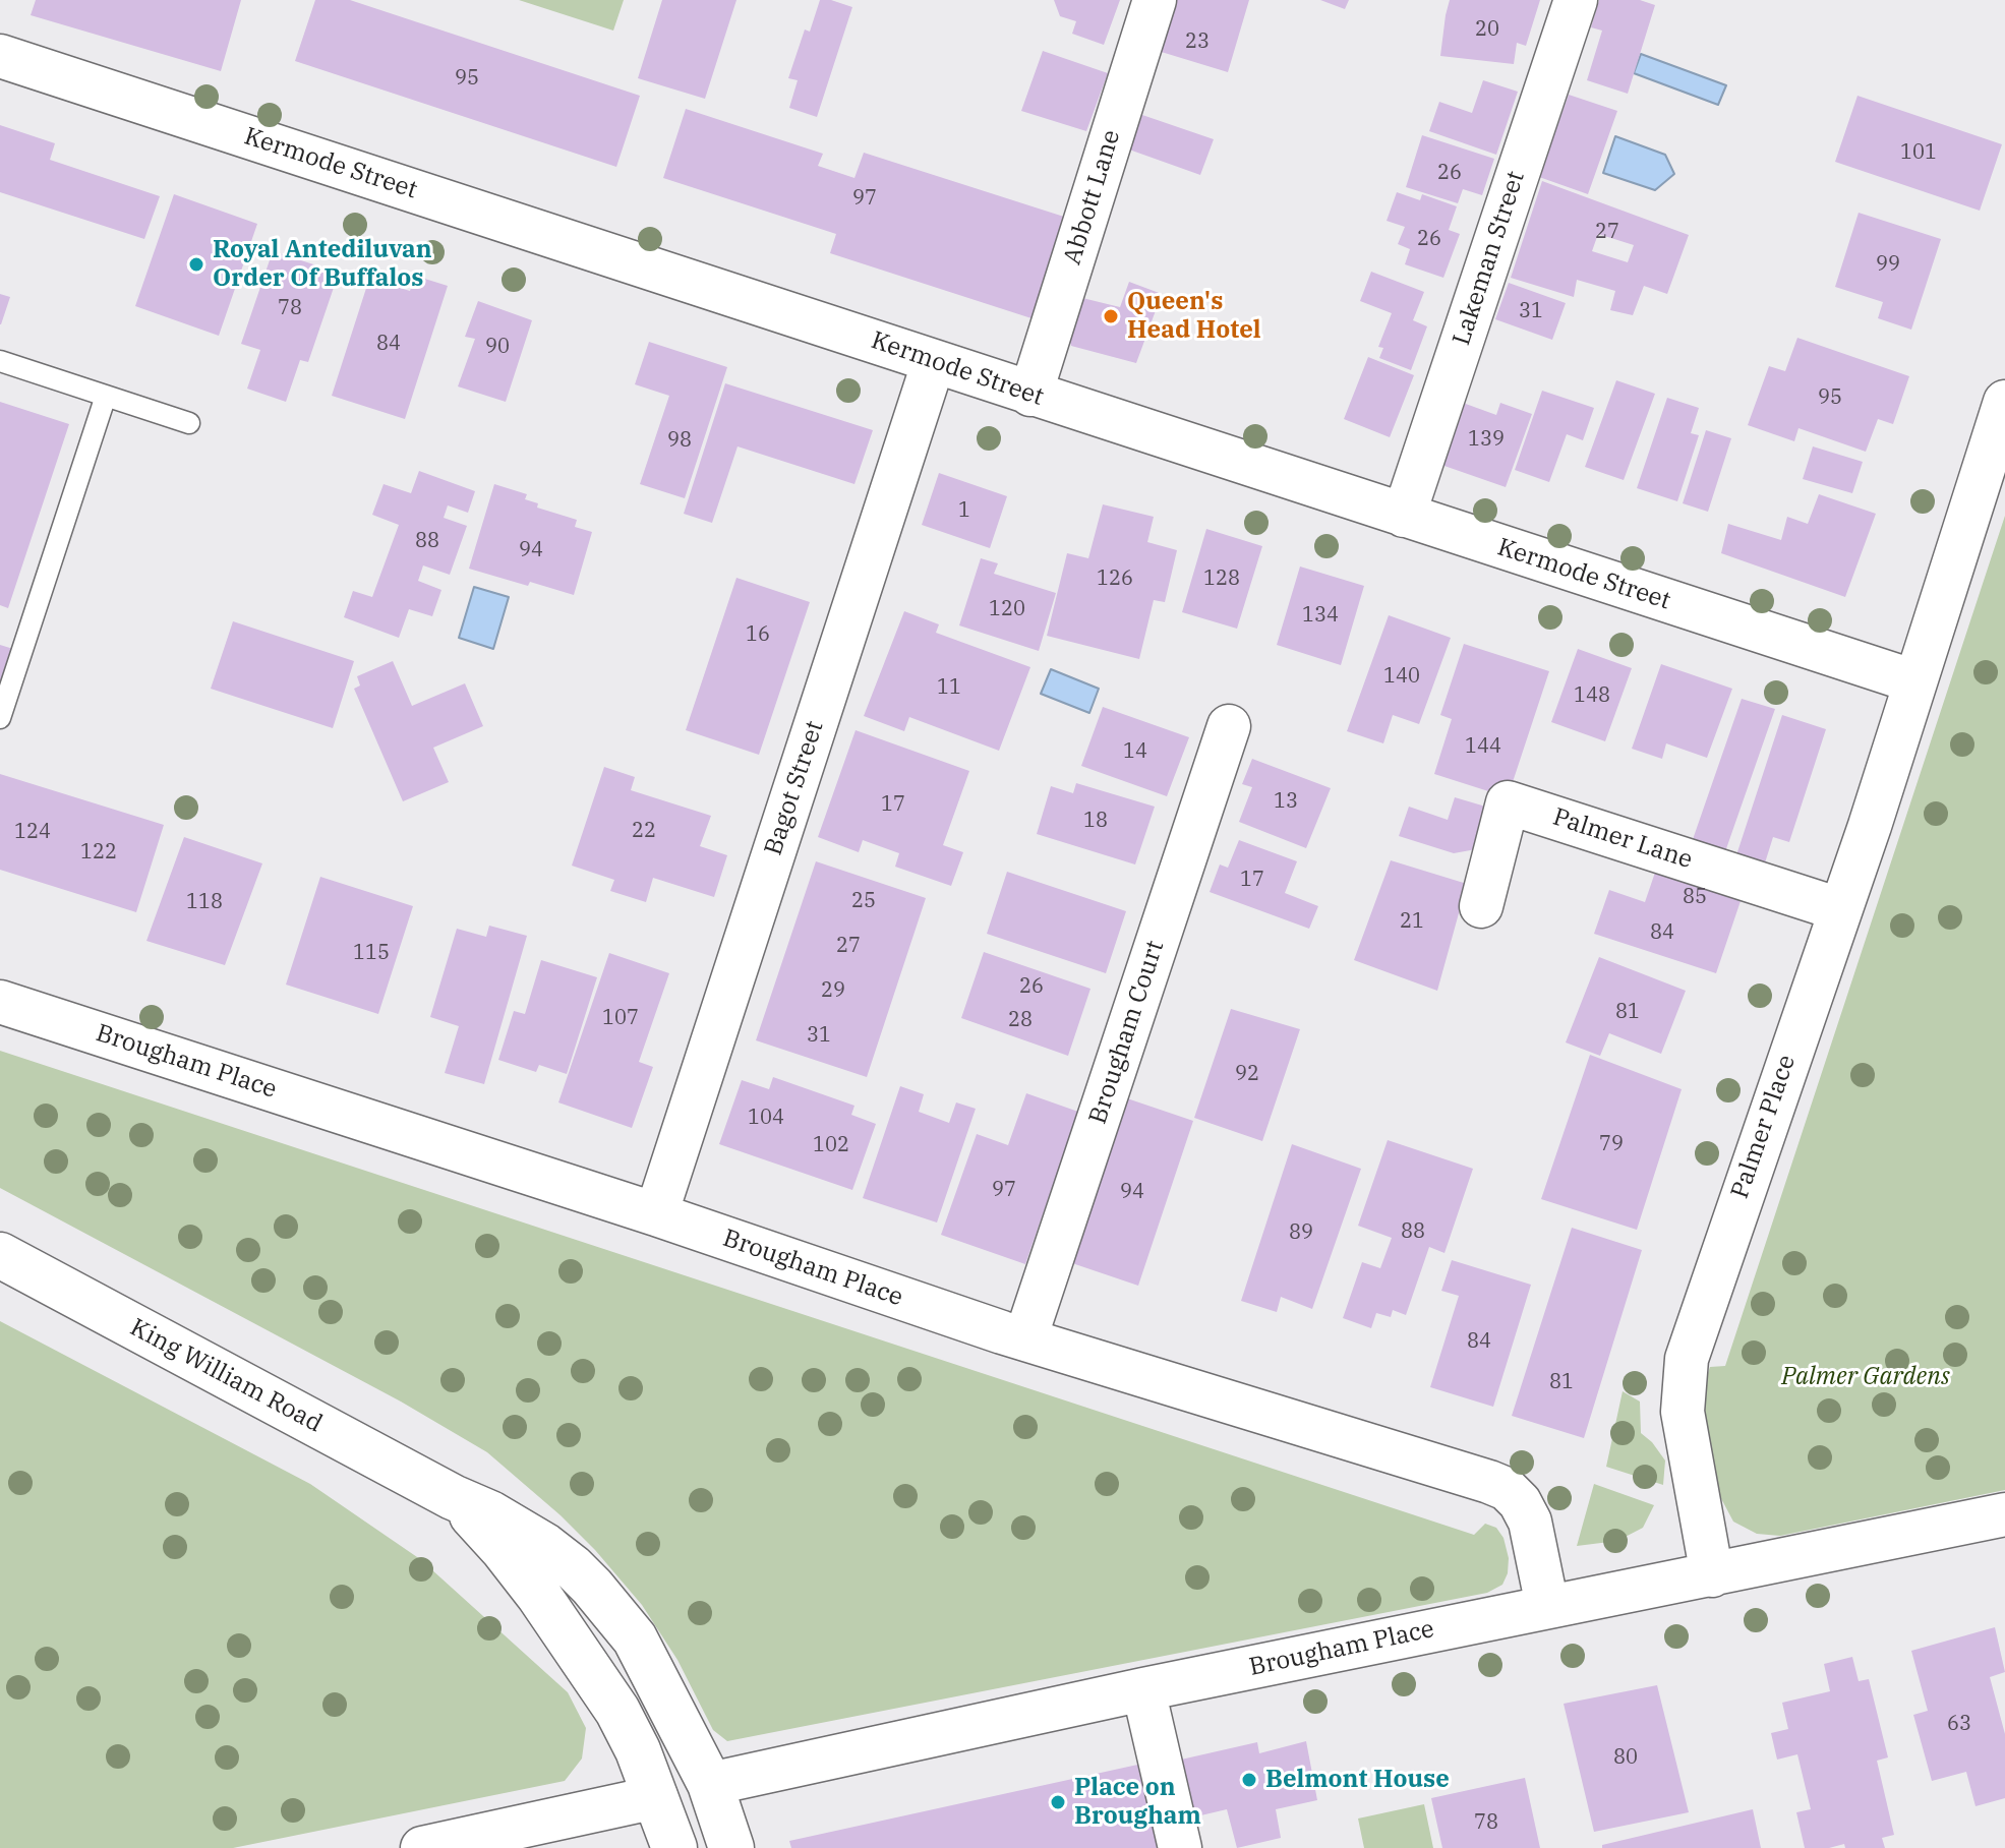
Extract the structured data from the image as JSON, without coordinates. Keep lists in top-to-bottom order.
{
  "streets": {
    "main road": ["Brougham Place", "King William Road"],
    "street": [
      "Kermode Street",
      "Abbott Lane",
      "Lakeman Street",
      "Bagot Street",
      "Palmer Lane",
      "Brougham Court",
      "Palmer Place"
    ]
  },
  "crossings": [
    ["Kermode Street", "Abbott Lane"],
    ["Kermode Street", "Lakeman Street"],
    ["Kermode Street", "Bagot Street"],
    ["Kermode Street", "Palmer Place"],
    ["Bagot Street", "Brougham Place"],
    ["Palmer Lane", "Palmer Place"],
    ["Brougham Court", "Brougham Place"],
    ["Brougham Place", "Palmer Place"],
    ["Brougham Place", "King William Road"]
  ],
  "parks": ["Palmer Gardens"],
  "places": [
    "Royal Antediluvan Order Of Buffalos",
    "Queen's Head Hotel",
    "Belmont House",
    "Place on Brougham"
  ],
  "house_numbers": [
    "20",
    "23",
    "95",
    "101",
    "26",
    "97",
    "27",
    "26",
    "99",
    "78",
    "31",
    "84",
    "90",
    "95",
    "139",
    "98",
    "1",
    "88",
    "94",
    "126",
    "128",
    "120",
    "134",
    "16",
    "140",
    "11",
    "148",
    "144",
    "14",
    "13",
    "17",
    "18",
    "22",
    "124",
    "122",
    "17",
    "85",
    "25",
    "118",
    "21",
    "84",
    "27",
    "115",
    "26",
    "29",
    "81",
    "107",
    "28",
    "31",
    "92",
    "104",
    "79",
    "102",
    "97",
    "94",
    "88",
    "89",
    "84",
    "81",
    "63",
    "80",
    "78"
  ]
}
